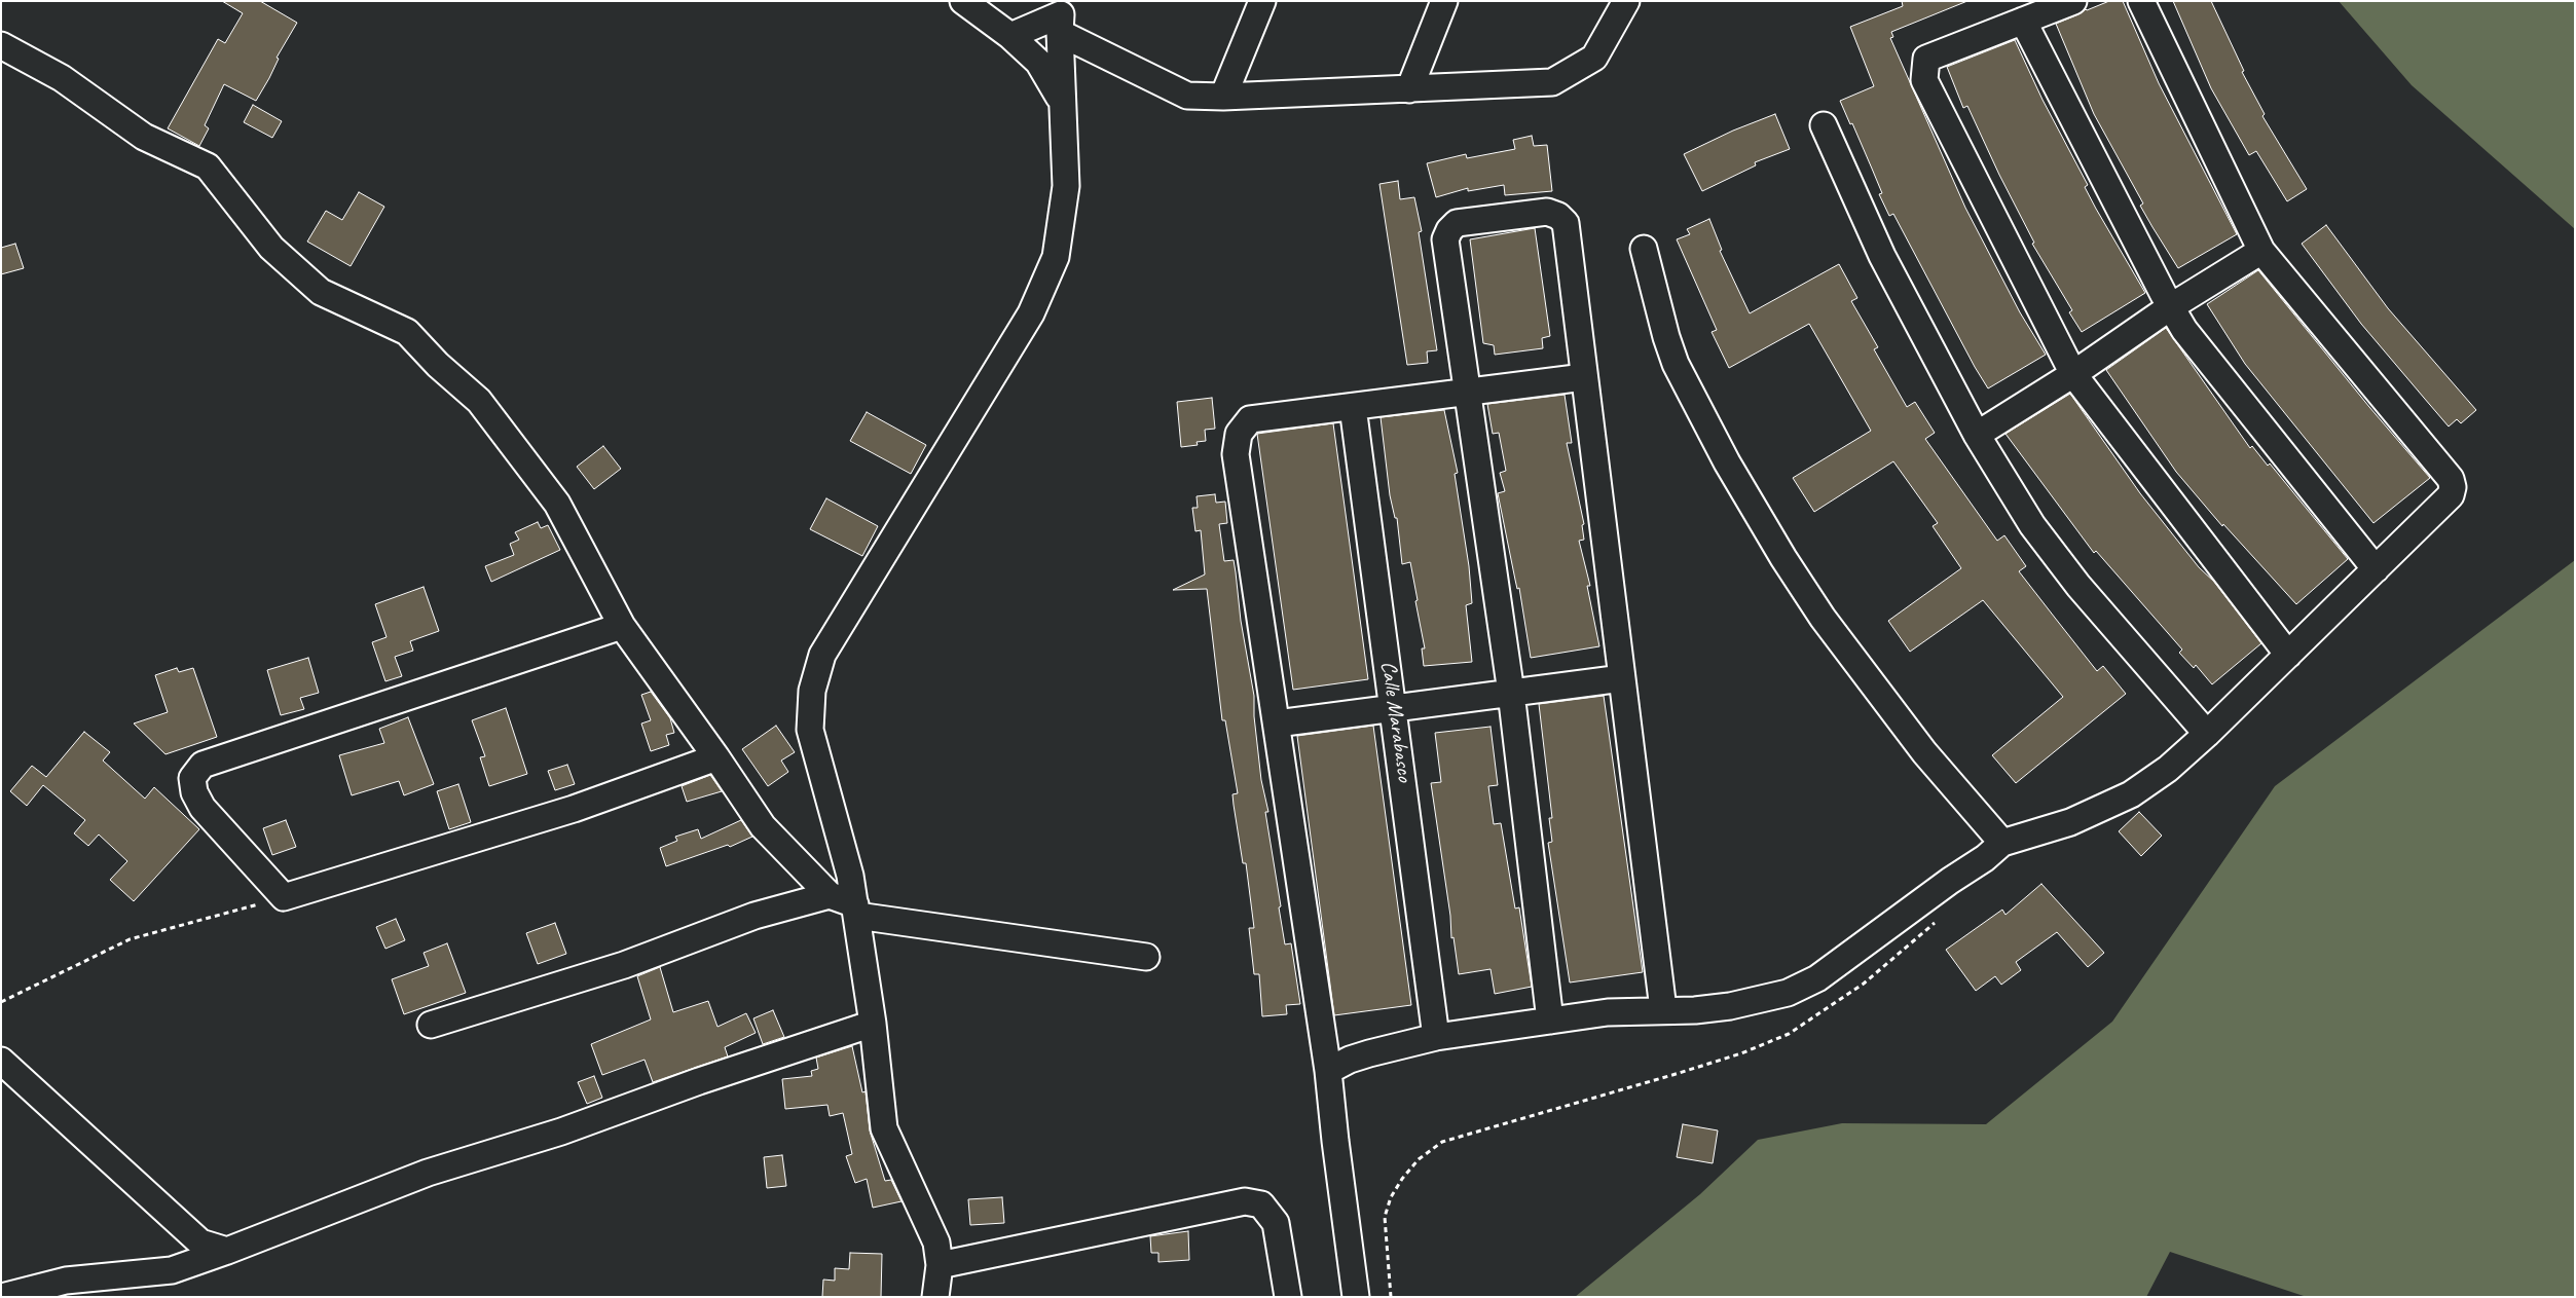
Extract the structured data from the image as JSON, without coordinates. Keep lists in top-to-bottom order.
{
  "streets": {
    "street": ["Calle Marabasco"]
  }
}
